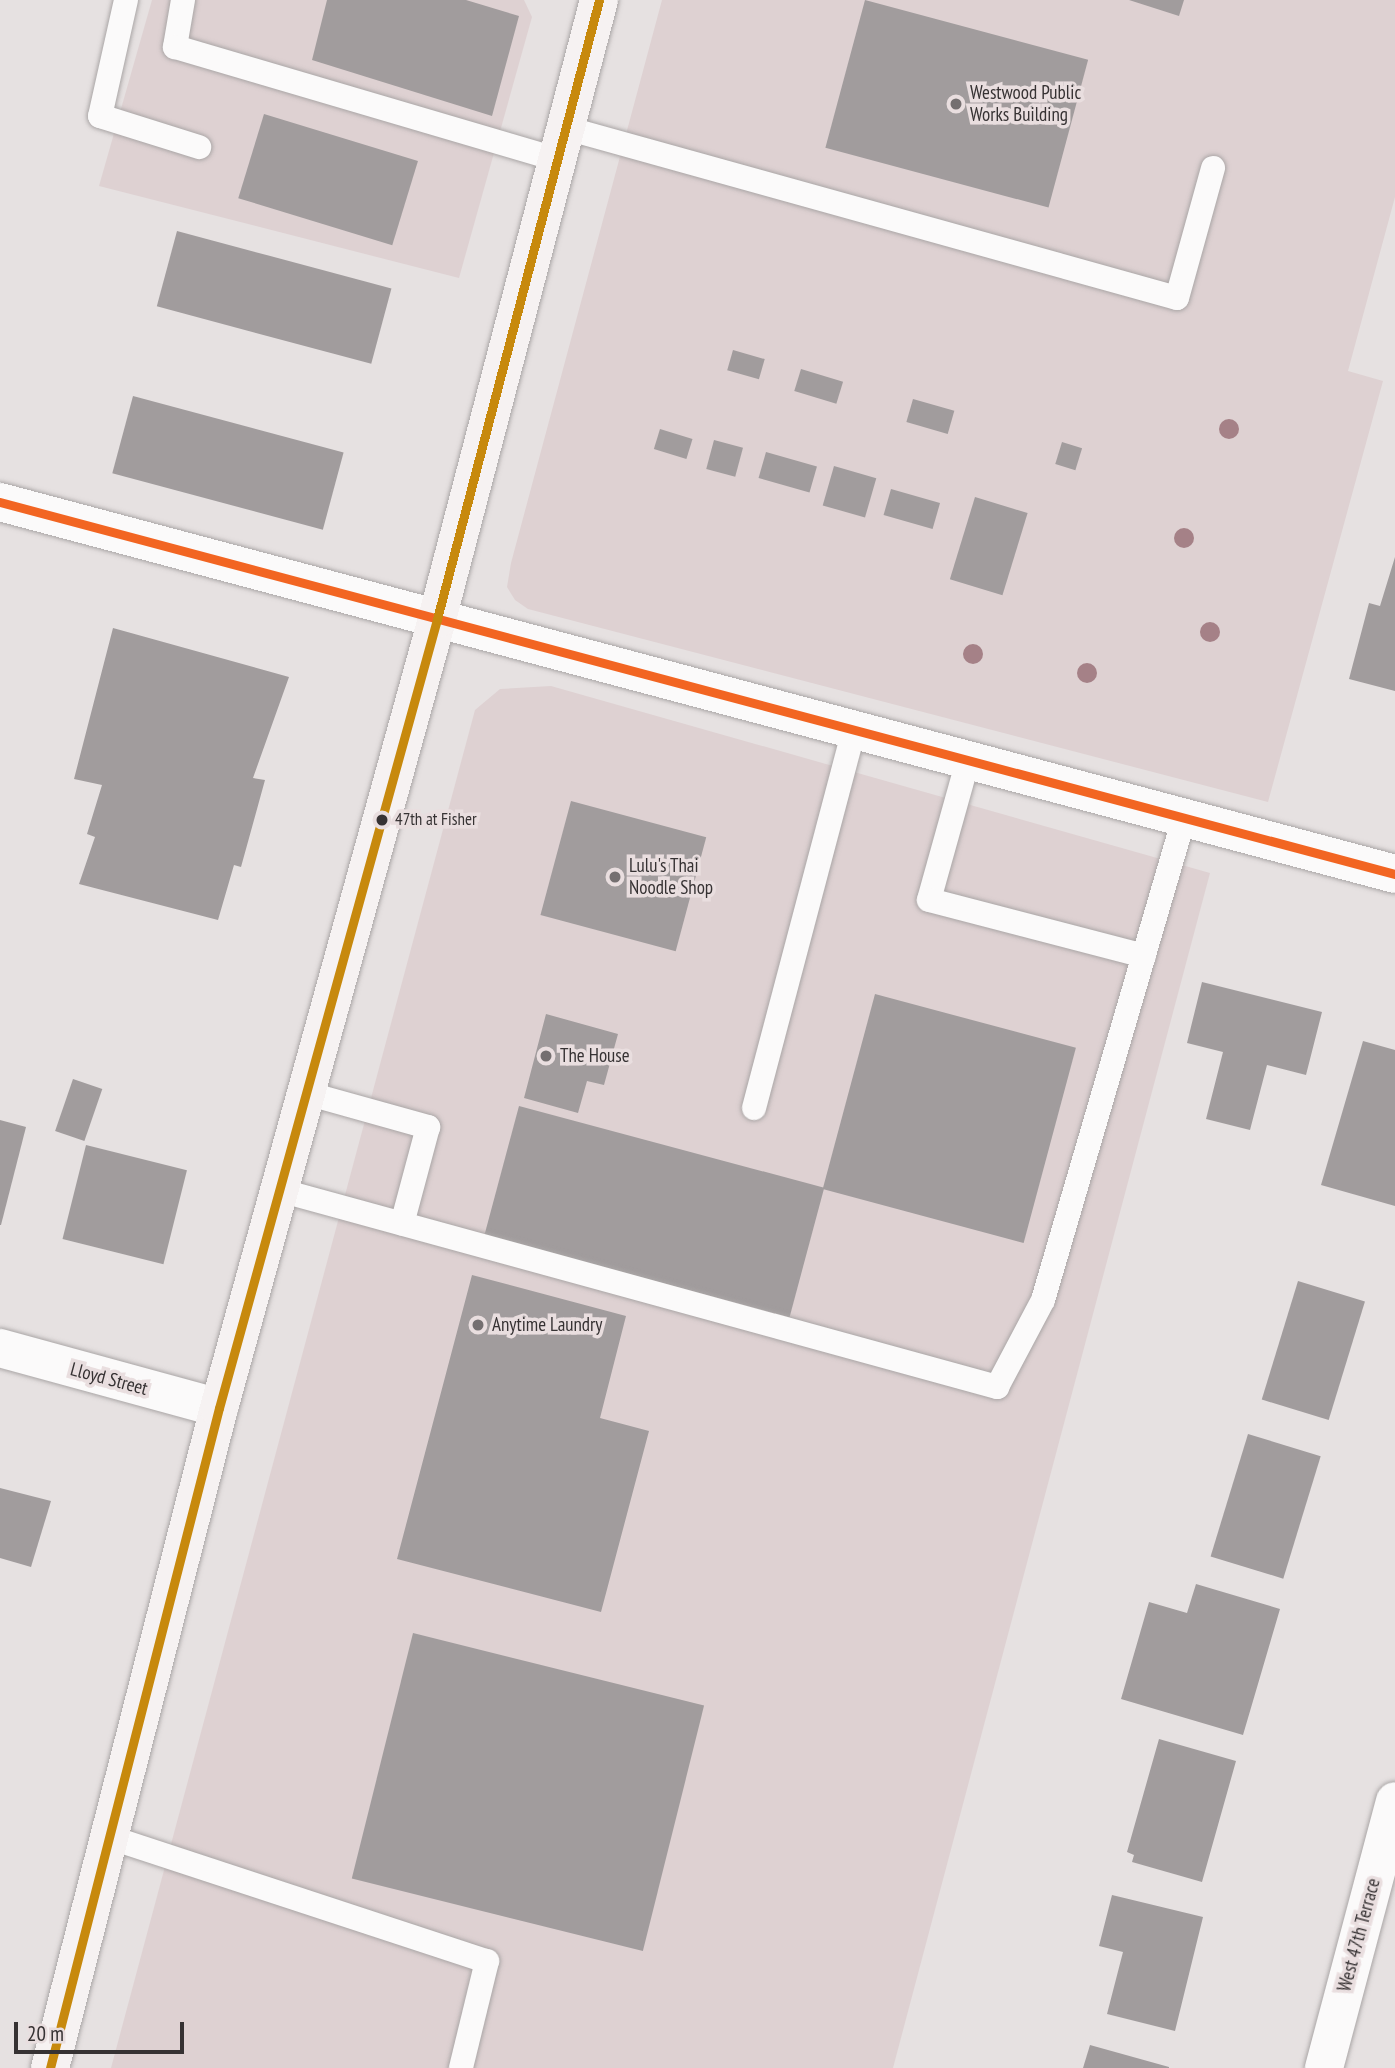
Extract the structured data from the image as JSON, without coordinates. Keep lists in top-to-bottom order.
{
  "streets": {
    "street": ["Lloyd Street", "West 47th Terrace"]
  },
  "places": [
    "Westwood Public Works Building",
    "47th at Fisher",
    "Lulu's Thai Noodle Shop",
    "The House",
    "Anytime Laundry"
  ],
  "scale_bar": "20 m"
}
